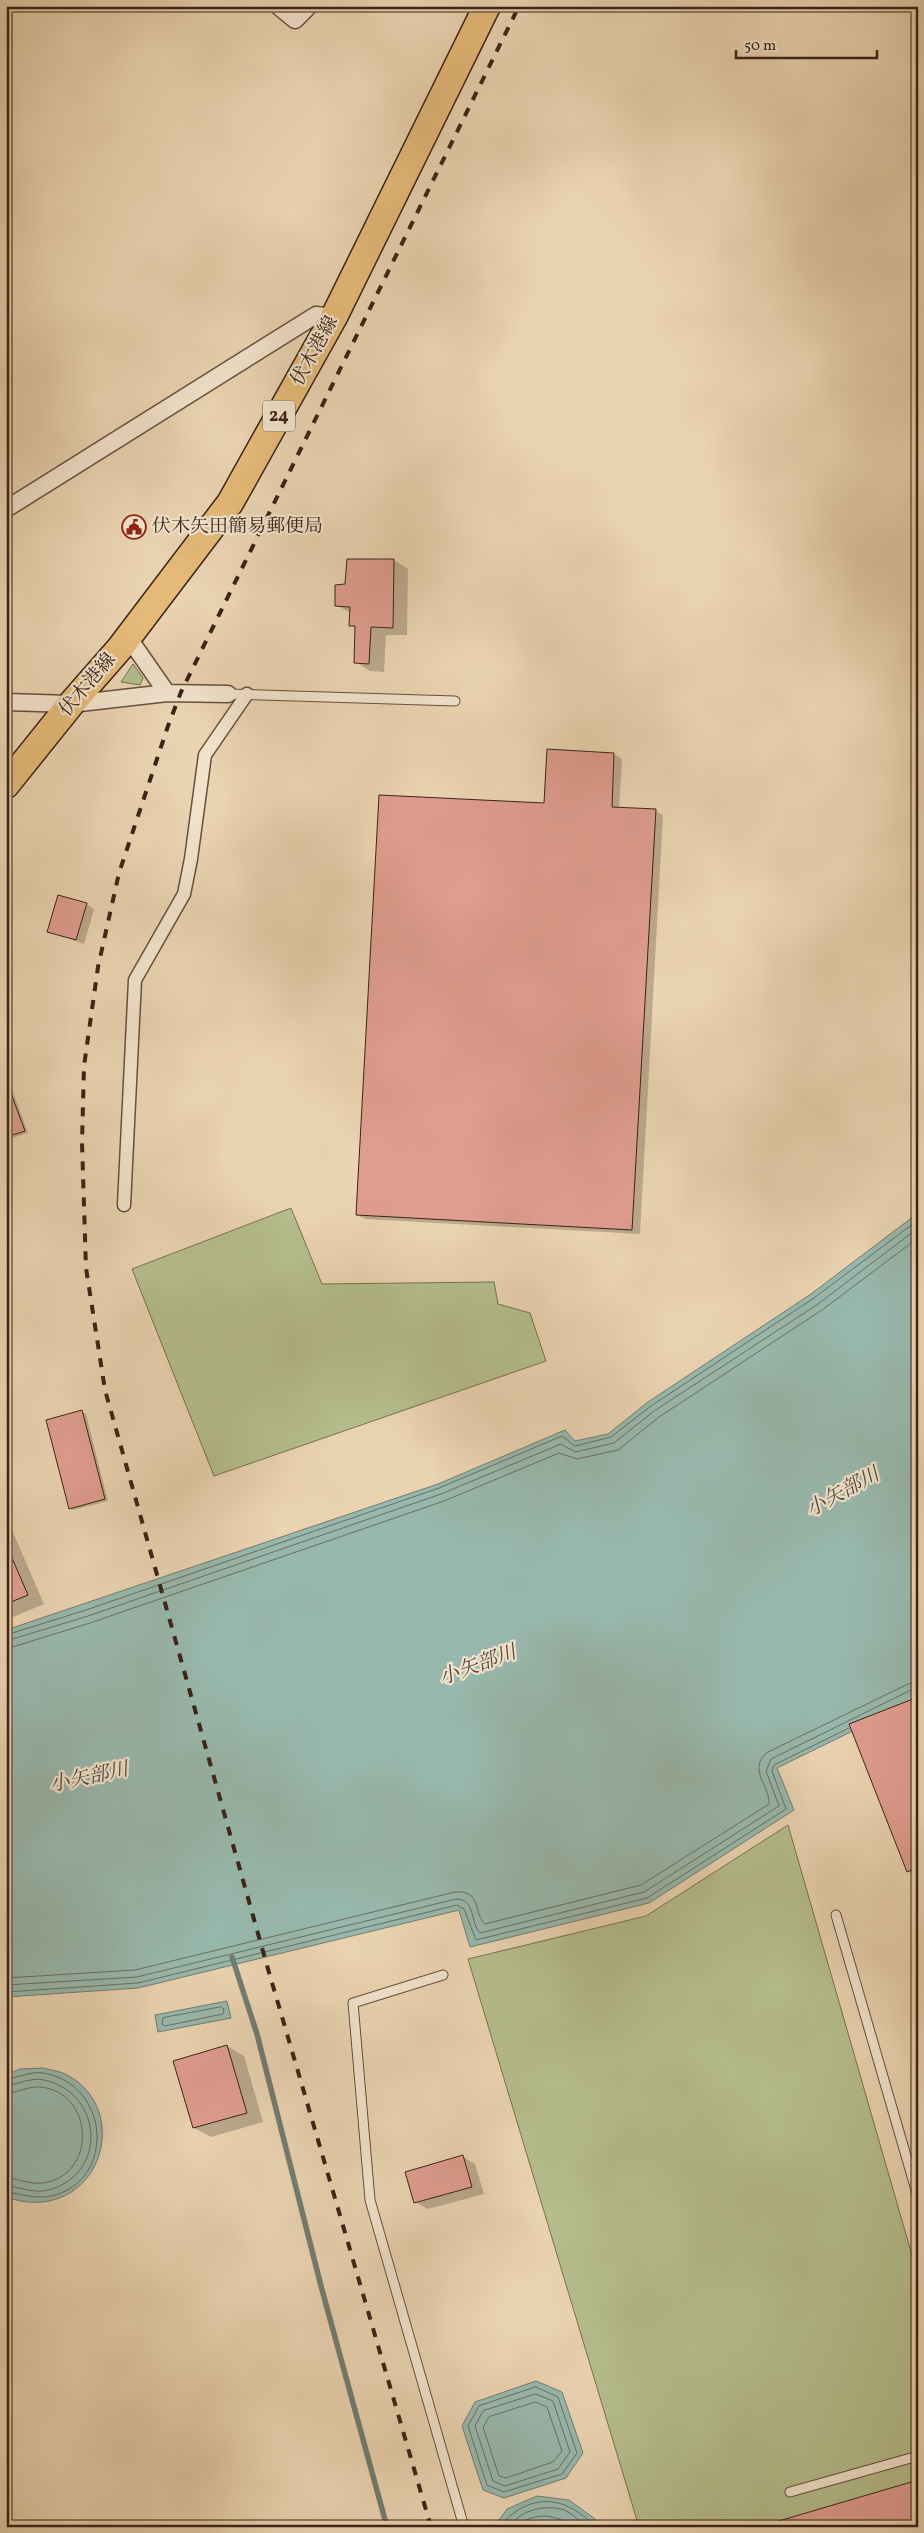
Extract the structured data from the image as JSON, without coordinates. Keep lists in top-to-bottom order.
{
  "streets": {
    "main road": ["伏木港線", "24"]
  },
  "water": ["小矢部川"],
  "places": {
    "public building": ["伏木矢田簡易郵便局"]
  },
  "scale_bar": "50 m"
}
